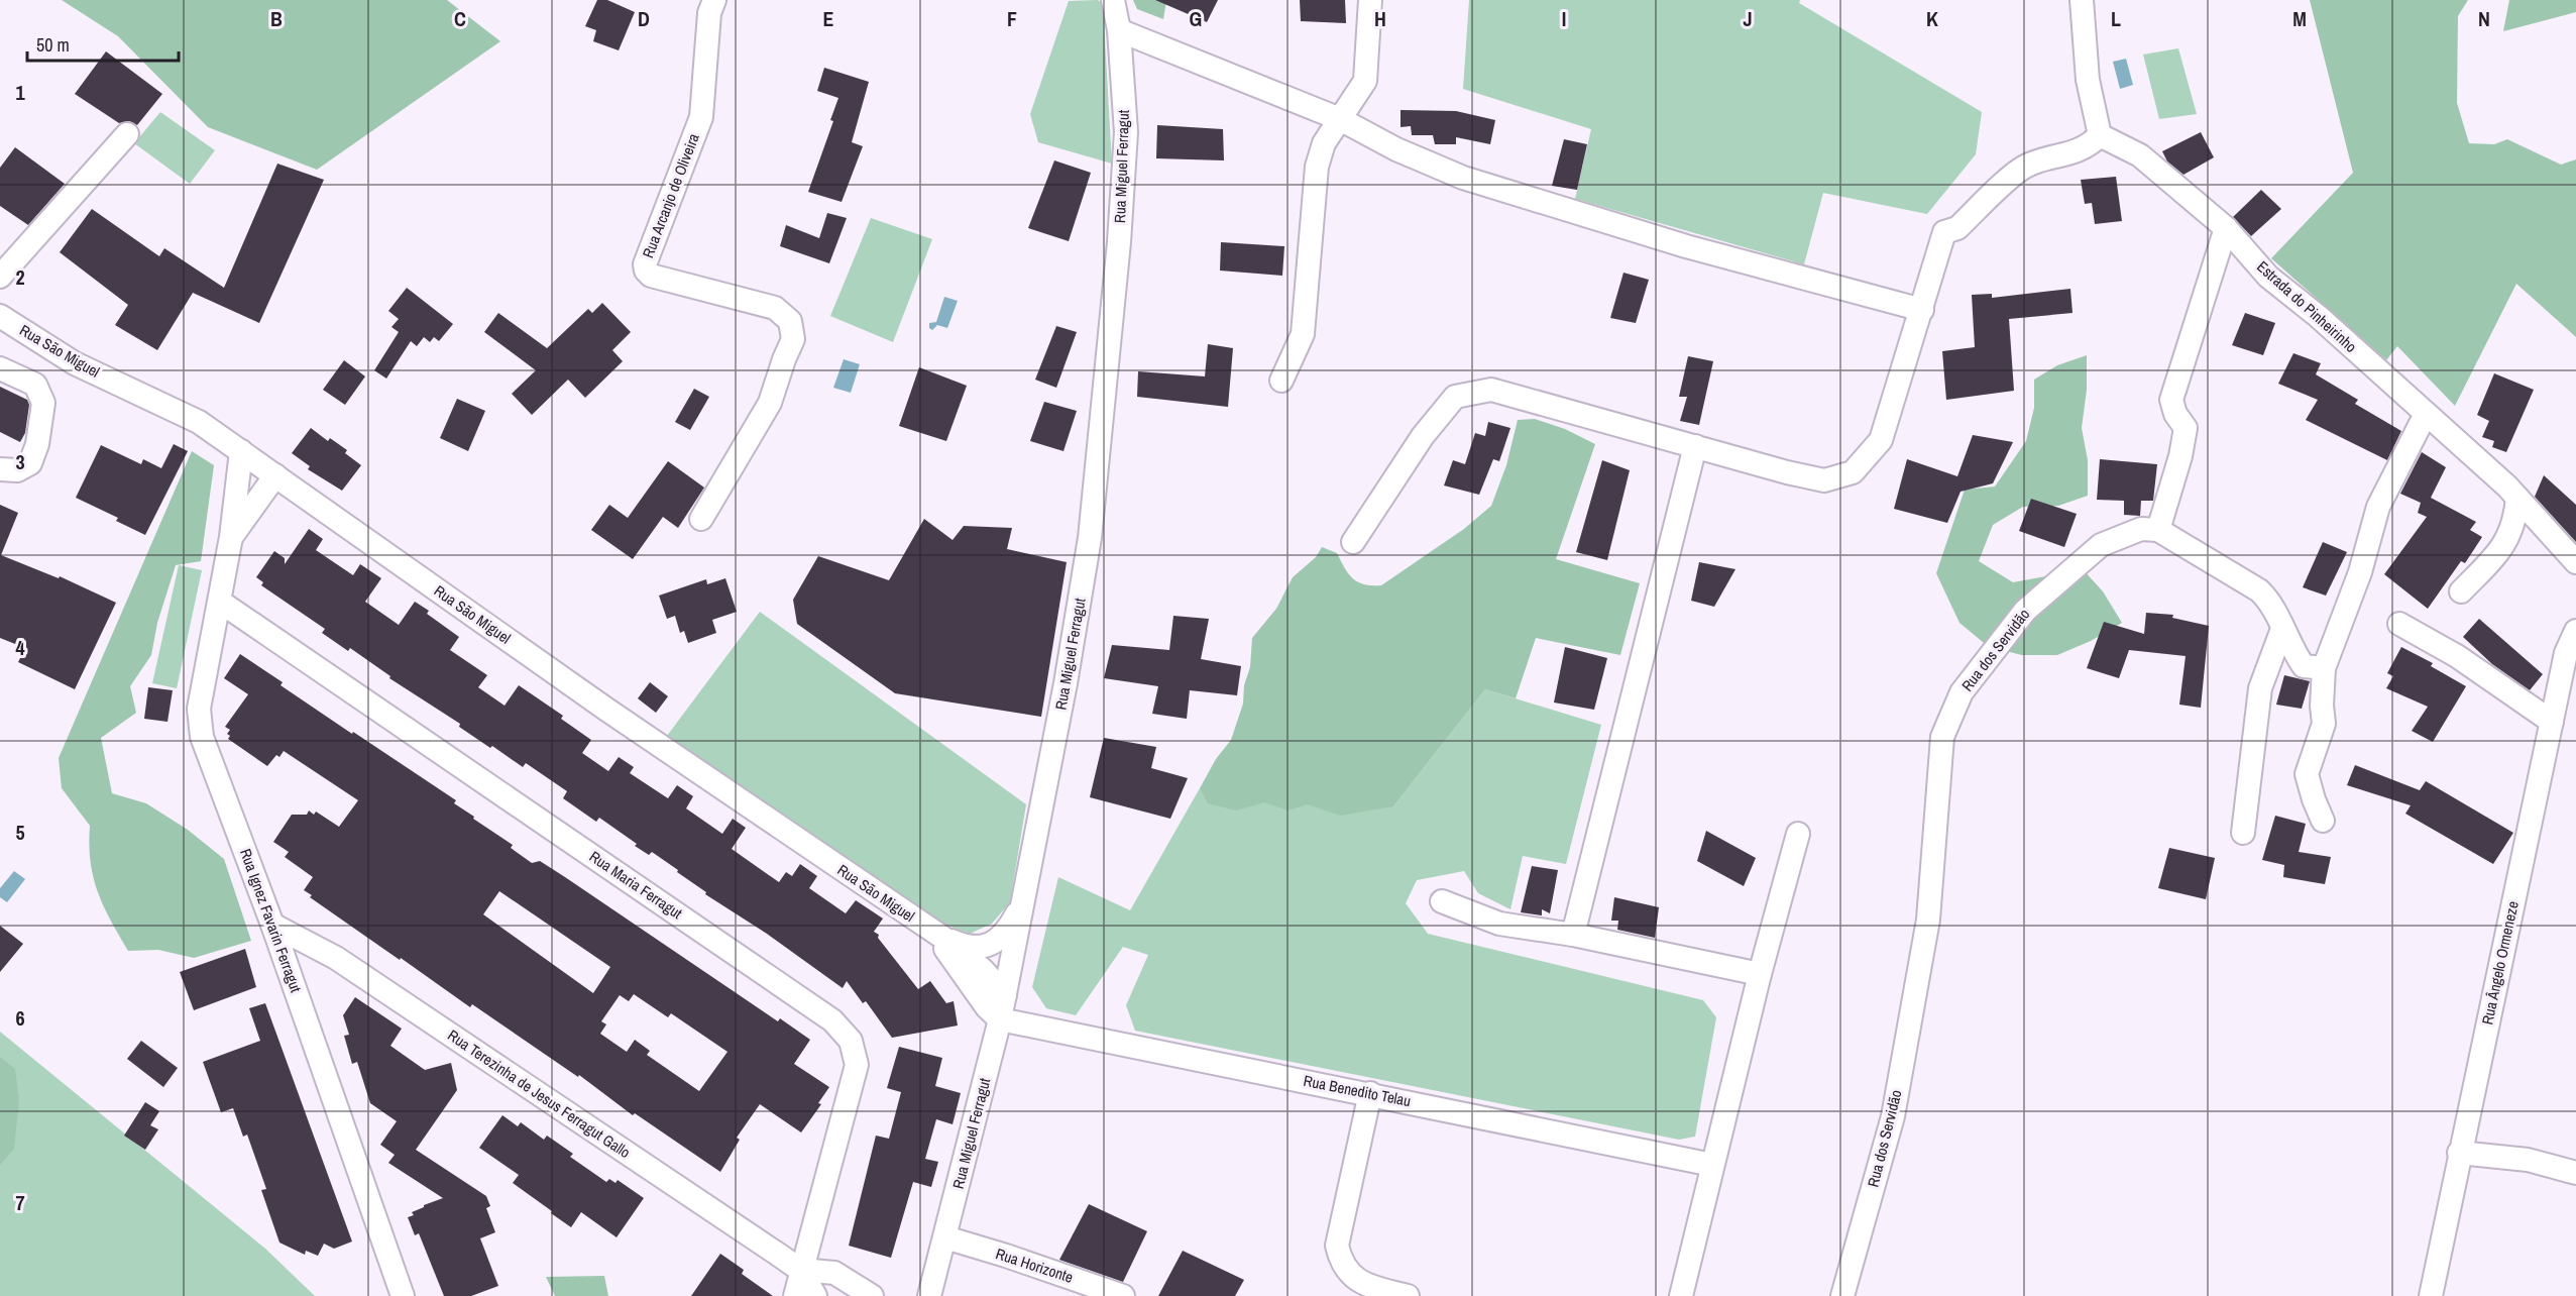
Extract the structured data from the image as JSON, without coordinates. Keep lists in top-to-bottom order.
{
  "streets": {
    "street": [
      "Rua Miguel Ferragut",
      "Rua Arcanjo de Oliveira",
      "Estrada do Pinheirinho",
      "Rua São Miguel",
      "Rua dos Servidão",
      "Rua Maria Ferragut",
      "Rua Ignez Favarin Ferragut",
      "Rua Ângelo Ormeneze",
      "Rua Benedito Telau",
      "Rua Terezinha de Jesus Ferragut Gallo",
      "Rua Horizonte"
    ]
  },
  "crossings": [
    ["Rua Miguel Ferragut", "Rua São Miguel"],
    ["Rua Miguel Ferragut", "Rua Benedito Telau"],
    ["Rua Miguel Ferragut", "Rua Horizonte"],
    ["Rua São Miguel", "Rua Ignez Favarin Ferragut"],
    ["Rua São Miguel", "Rua Benedito Telau"],
    ["Rua Maria Ferragut", "Rua Ignez Favarin Ferragut"],
    ["Rua Maria Ferragut", "Rua Terezinha de Jesus Ferragut Gallo"],
    ["Rua Ignez Favarin Ferragut", "Rua Terezinha de Jesus Ferragut Gallo"]
  ],
  "scale_bar": "50 m",
  "grid": {
    "columns": [
      "B",
      "C",
      "D",
      "E",
      "F",
      "G",
      "H",
      "I",
      "J",
      "K",
      "L",
      "M",
      "N"
    ],
    "rows": [
      "1",
      "2",
      "3",
      "4",
      "5",
      "6",
      "7"
    ]
  }
}
